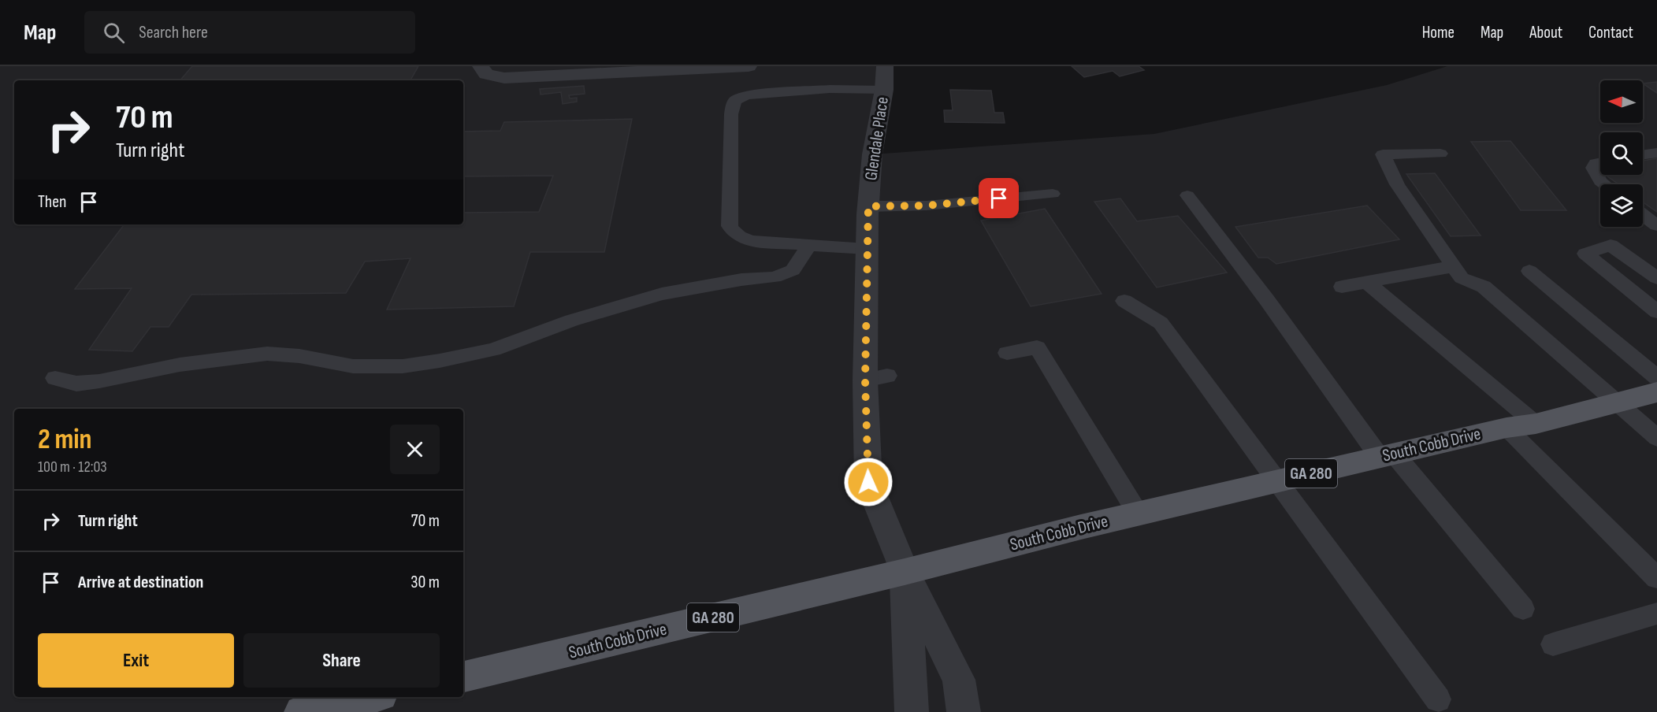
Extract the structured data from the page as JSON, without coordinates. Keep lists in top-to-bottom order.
{
  "streets": {
    "main road": ["South Cobb Drive", "GA 280"],
    "street": ["Glendale Place"]
  },
  "crossings": [
    ["Glendale Place", "South Cobb Drive"]
  ],
  "north": "left",
  "page": {
    "header": "Map",
    "search": "Search here",
    "nav": [
      "Home",
      "Map",
      "About",
      "Contact"
    ],
    "turn": ["70 m", "Turn right"],
    "then": "Then",
    "heading": ["2 min", "100 m · 12:03"],
    "list": [
      {
        "name": "Turn right",
        "value": "70 m"
      },
      {
        "name": "Arrive at destination",
        "value": "30 m"
      }
    ],
    "buttons": ["Exit", "Share"]
  }
}
